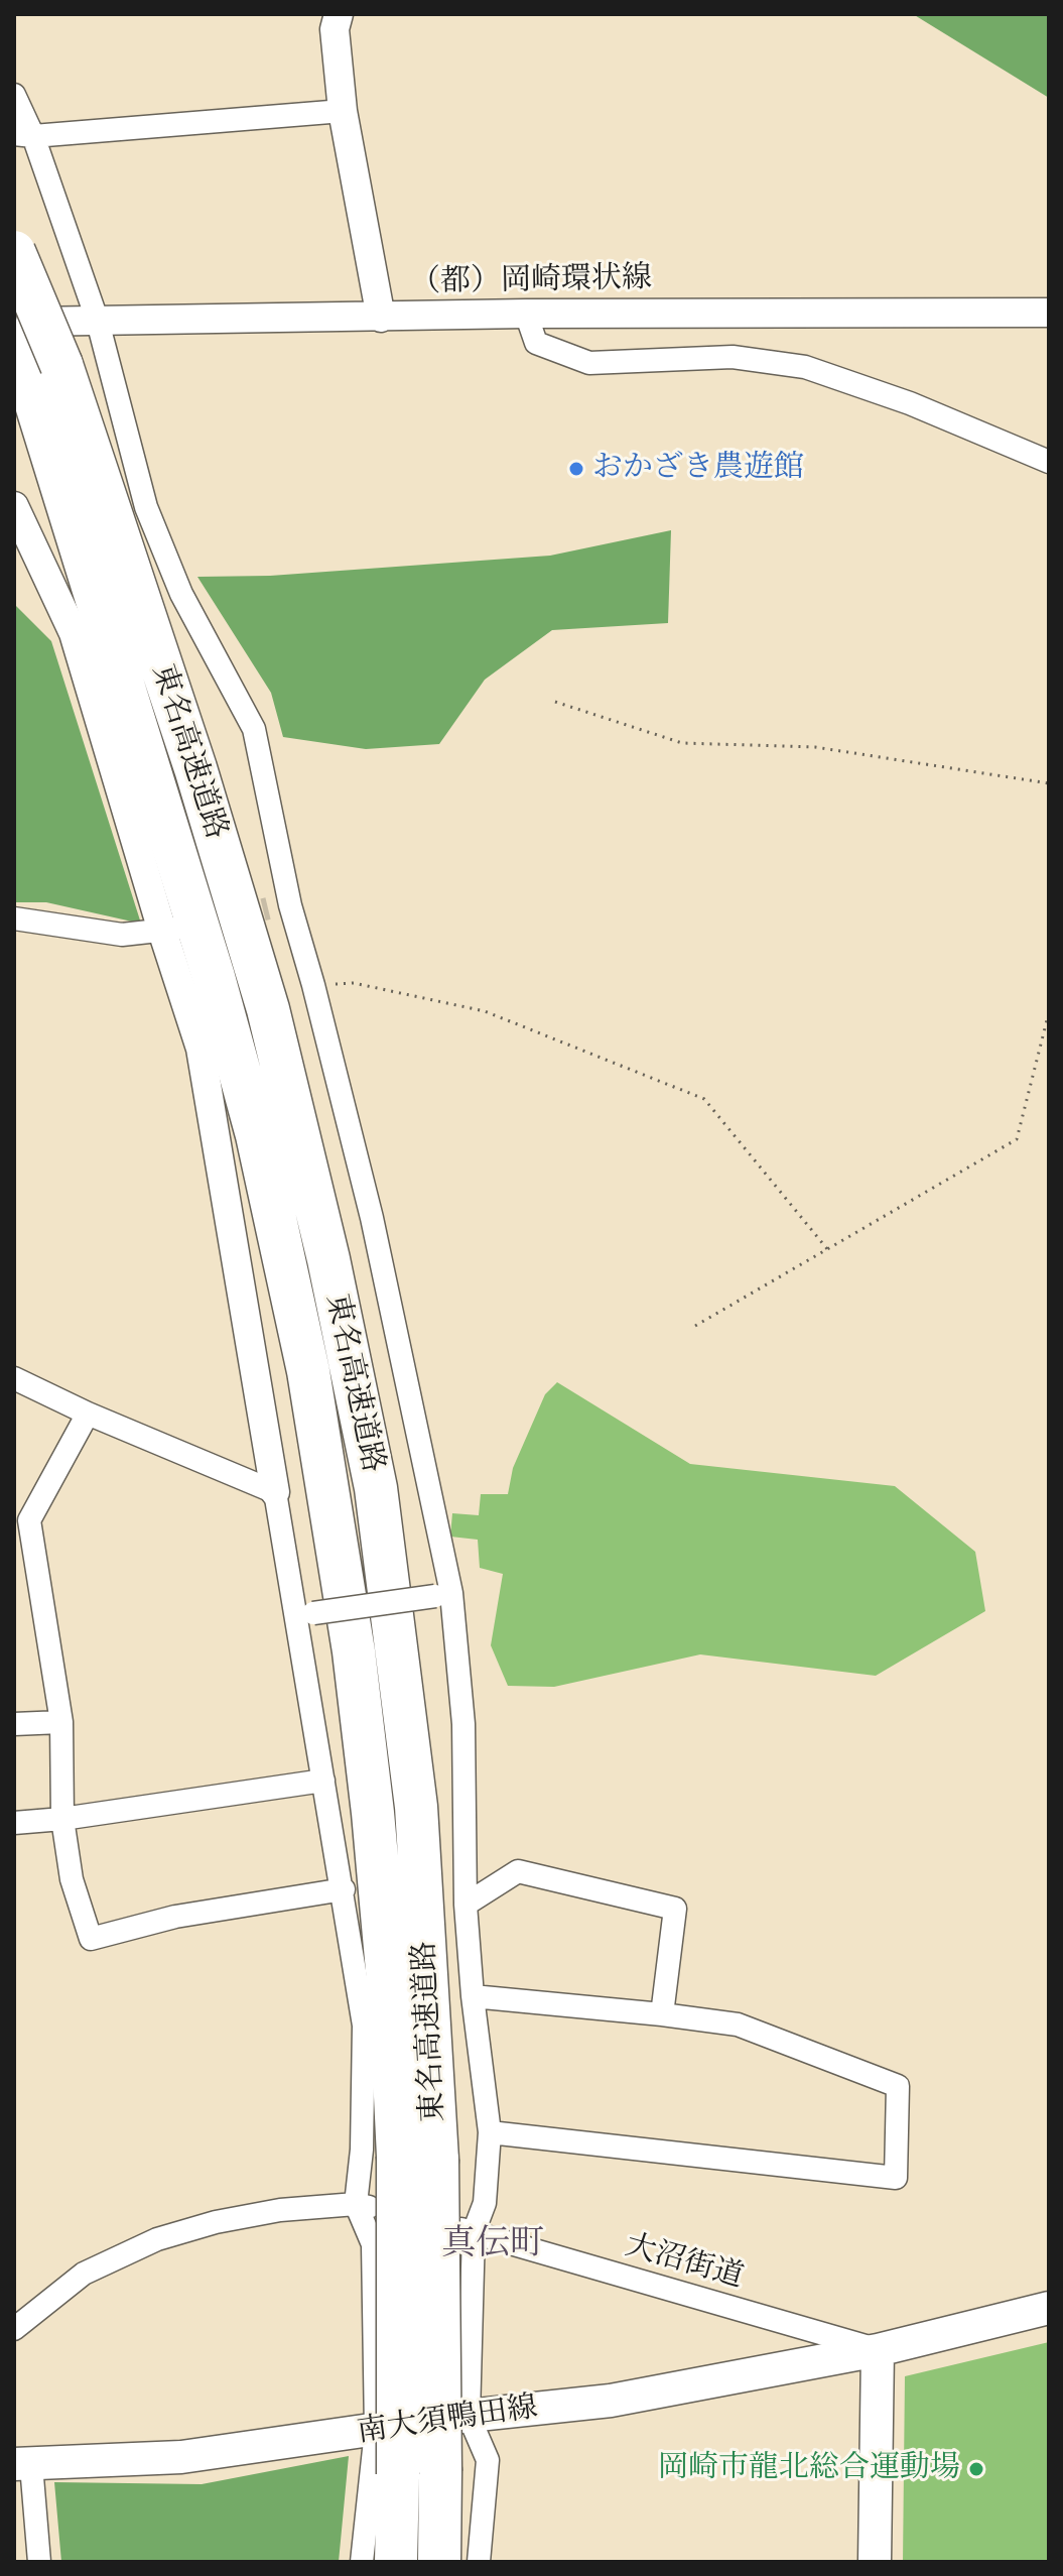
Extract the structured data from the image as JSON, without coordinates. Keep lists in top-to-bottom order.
{
  "streets": {
    "highway": ["東名高速道路"],
    "main road": ["南大須鴨田線"],
    "street": ["（都）岡崎環状線", "大沼街道"]
  },
  "crossings": [
    ["大沼街道", "南大須鴨田線"]
  ],
  "districts": ["真伝町"],
  "places": ["おかざき農遊館", "岡崎市龍北総合運動場"]
}
